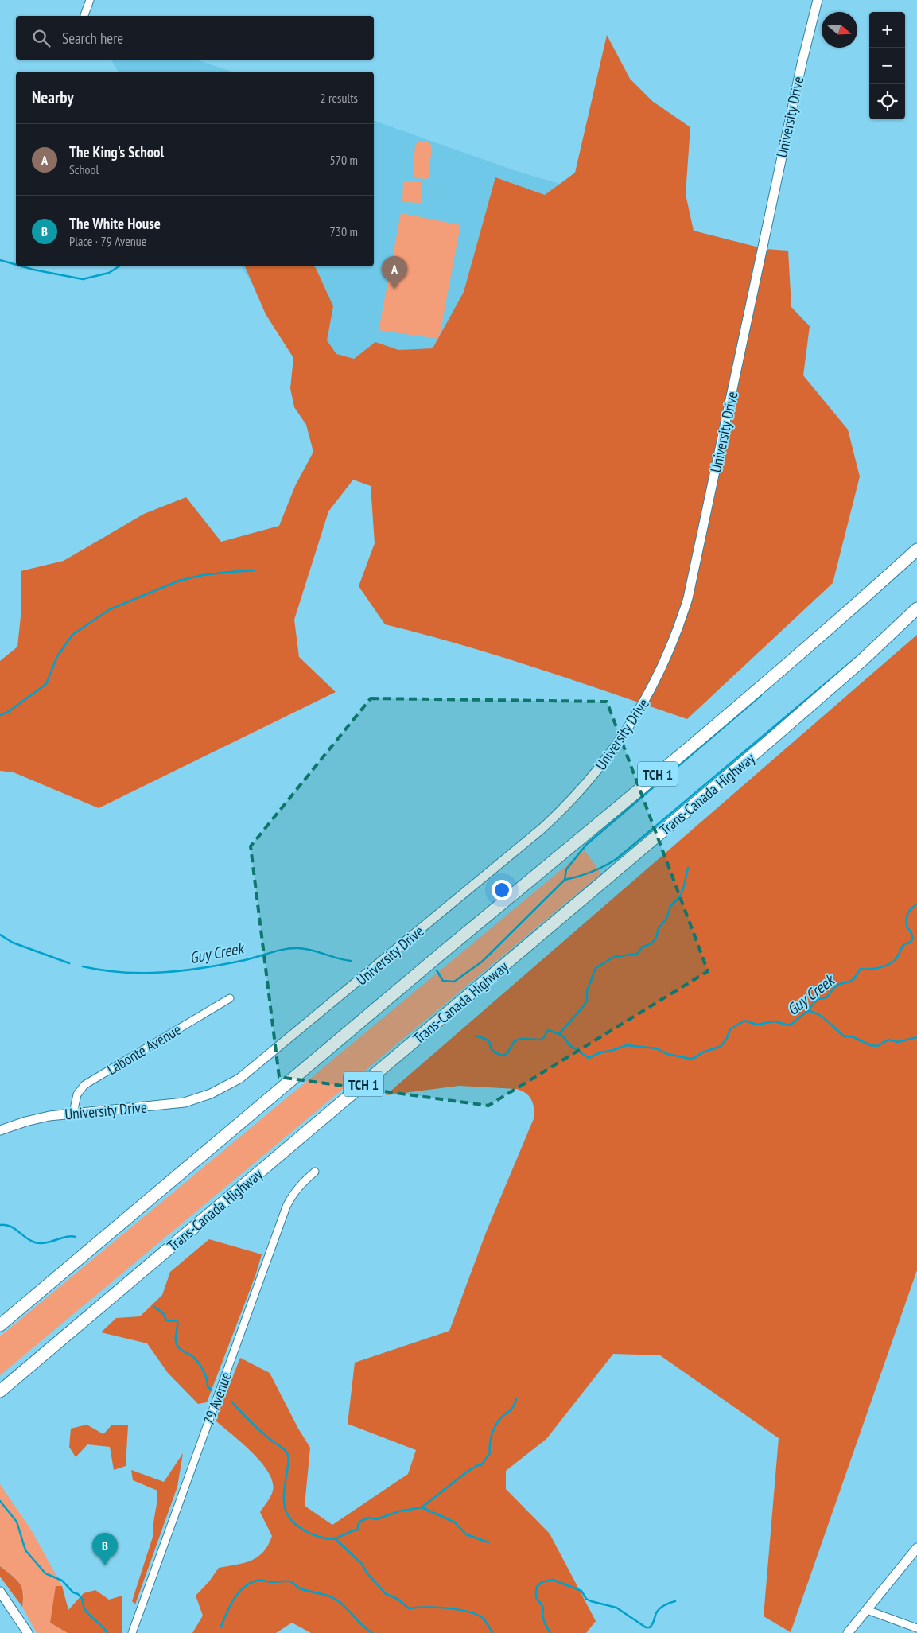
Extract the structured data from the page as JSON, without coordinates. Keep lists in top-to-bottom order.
{
  "streets": {
    "highway": ["TCH 1", "Trans-Canada Highway"],
    "street": ["University Drive", "Labonte Avenue", "79 Avenue"]
  },
  "crossings": [
    ["University Drive", "Labonte Avenue"]
  ],
  "water": ["Guy Creek"],
  "north": "right",
  "page": {
    "map_buttons": ["+", "−"],
    "search": "Search here",
    "heading": ["Nearby", "2 results"],
    "list": [
      {
        "mark": "A",
        "name": "The King's School",
        "note": "School",
        "value": "570 m"
      },
      {
        "mark": "B",
        "name": "The White House",
        "note": "Place · 79 Avenue",
        "value": "730 m"
      }
    ],
    "pins": ["A", "B"]
  }
}
